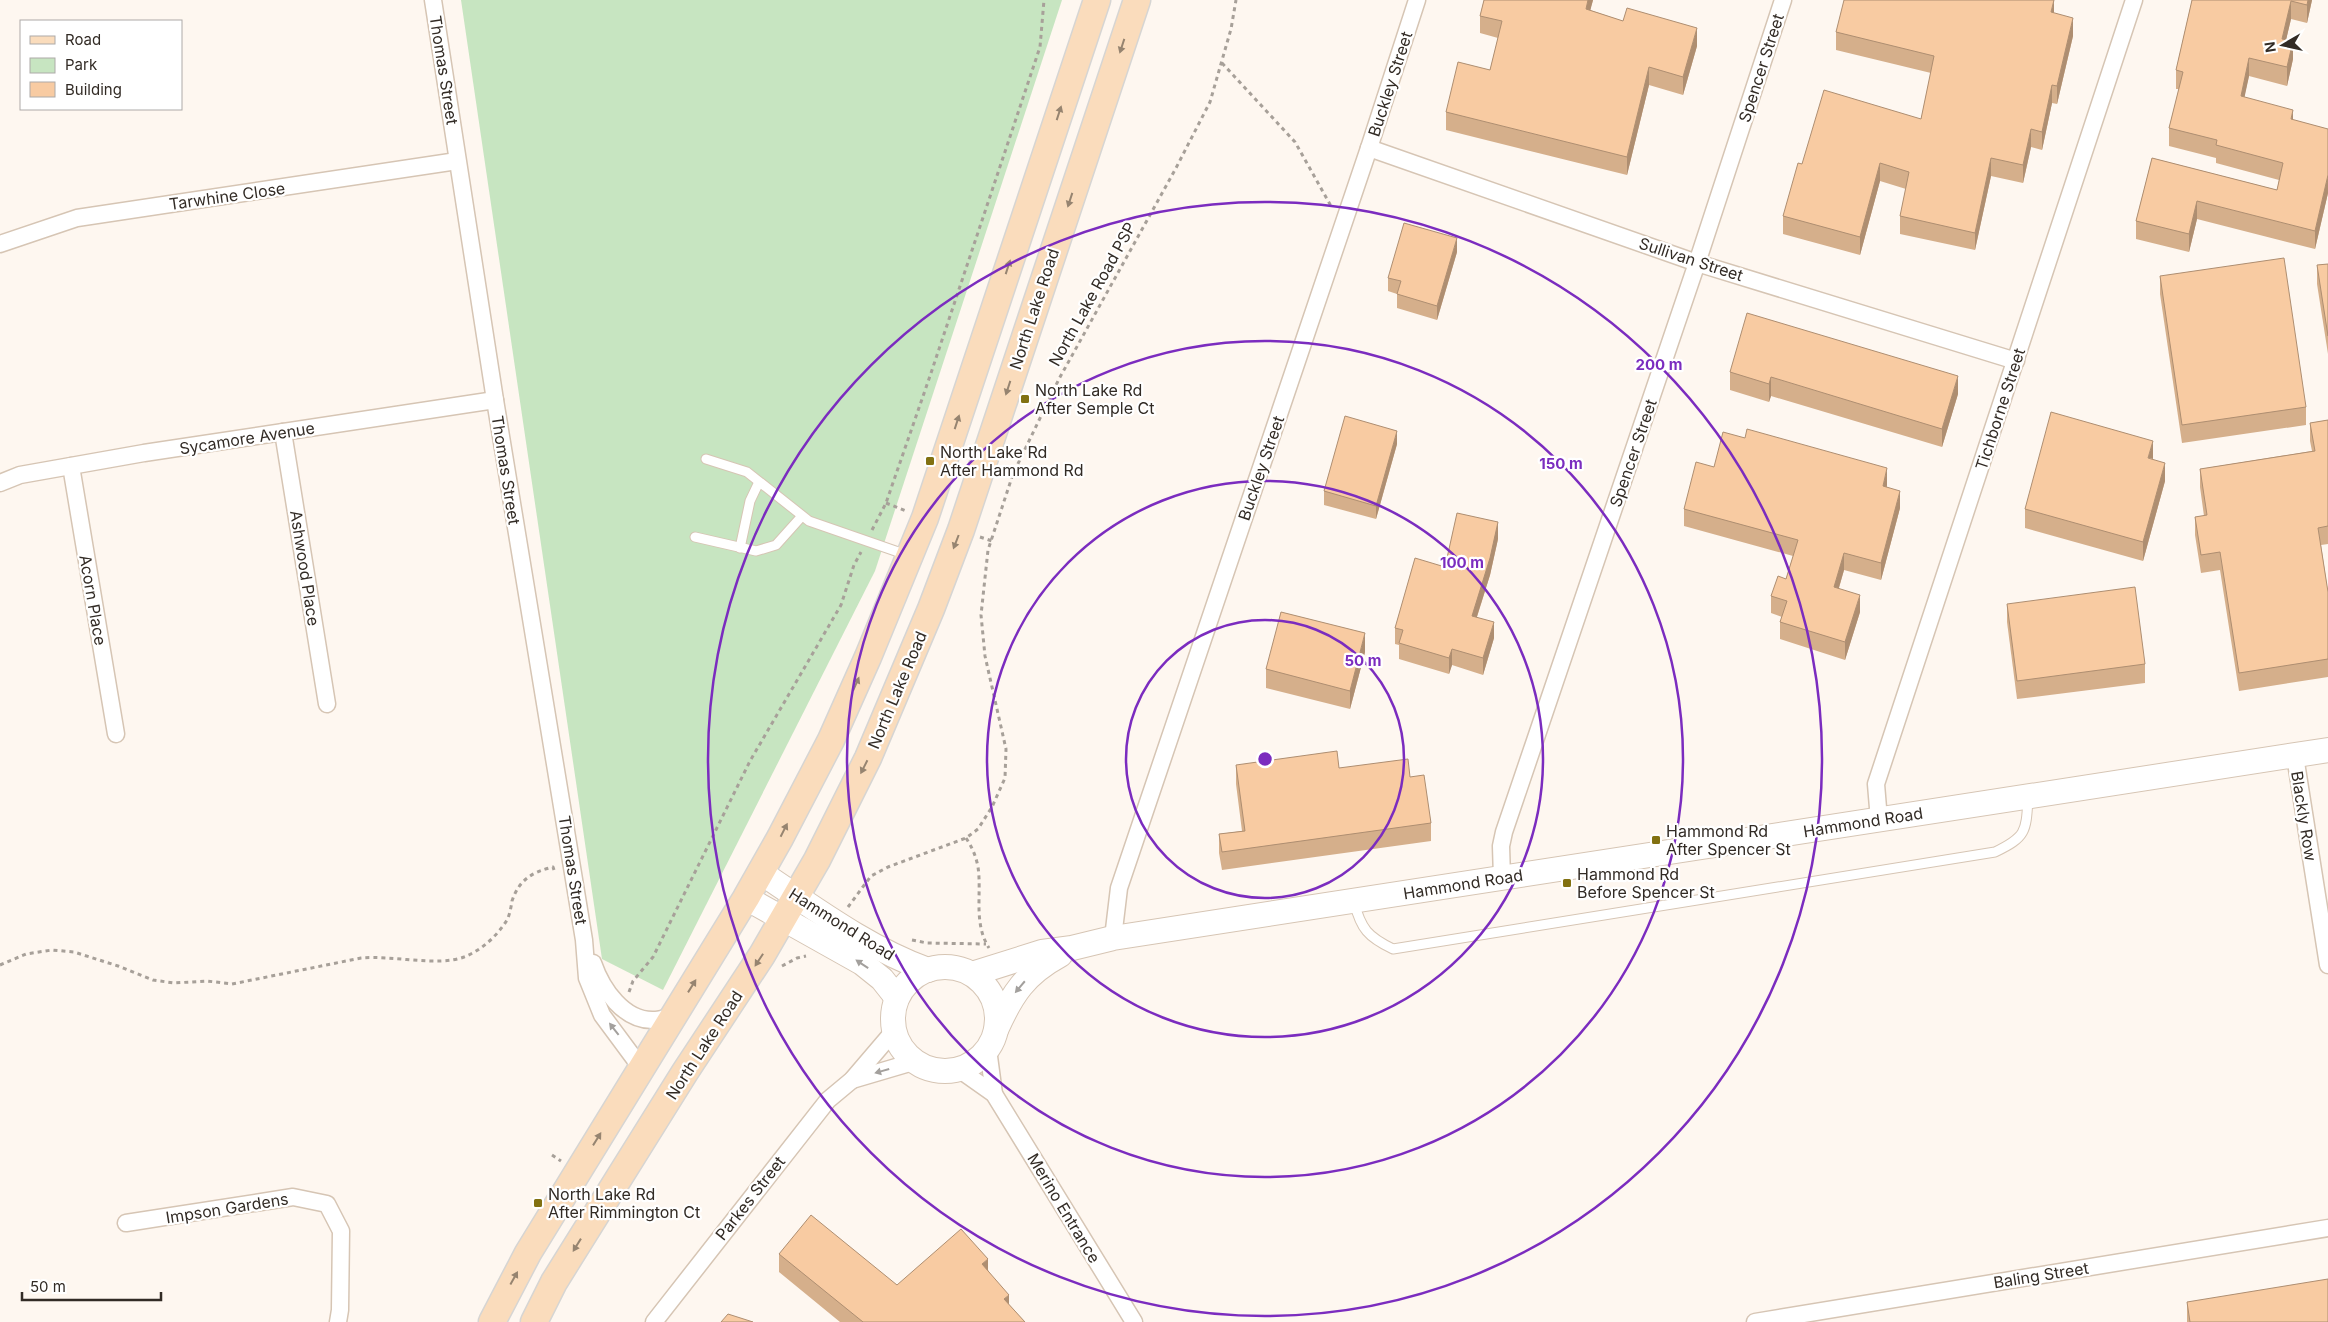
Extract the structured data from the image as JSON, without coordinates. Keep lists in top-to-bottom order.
{
  "streets": {
    "main road": ["North Lake Road", "Hammond Road"],
    "street": [
      "Spencer Street",
      "Thomas Street",
      "Buckley Street",
      "Tarwhine Close",
      "Sullivan Street",
      "Tichborne Street",
      "Sycamore Avenue",
      "Ashwood Place",
      "Acorn Place",
      "Blackly Row",
      "Parkes Street",
      "Impson Gardens",
      "Merino Entrance",
      "Baling Street"
    ],
    "path": ["North Lake Road PSP"]
  },
  "crossings": [
    ["Spencer Street", "Sullivan Street"],
    ["Spencer Street", "Hammond Road"],
    ["Thomas Street", "Tarwhine Close"],
    ["Thomas Street", "Sycamore Avenue"],
    ["Buckley Street", "Sullivan Street"],
    ["Buckley Street", "Hammond Road"],
    ["Sullivan Street", "Tichborne Street"],
    ["North Lake Road", "Hammond Road"],
    ["Tichborne Street", "Hammond Road"],
    ["Sycamore Avenue", "Ashwood Place"],
    ["Sycamore Avenue", "Acorn Place"],
    ["Blackly Row", "Hammond Road"],
    ["Hammond Road", "Parkes Street"],
    ["Hammond Road", "Merino Entrance"],
    ["Parkes Street", "Merino Entrance"]
  ],
  "places": {
    "transit": [
      "North Lake Rd After Semple Ct",
      "North Lake Rd After Hammond Rd",
      "Hammond Rd After Spencer St",
      "Hammond Rd Before Spencer St",
      "North Lake Rd After Rimmington Ct"
    ]
  },
  "legend": ["Road", "Park", "Building"],
  "scale_bar": "50 m",
  "north": "left",
  "rings": [
    "200 m",
    "150 m",
    "100 m",
    "50 m"
  ]
}
